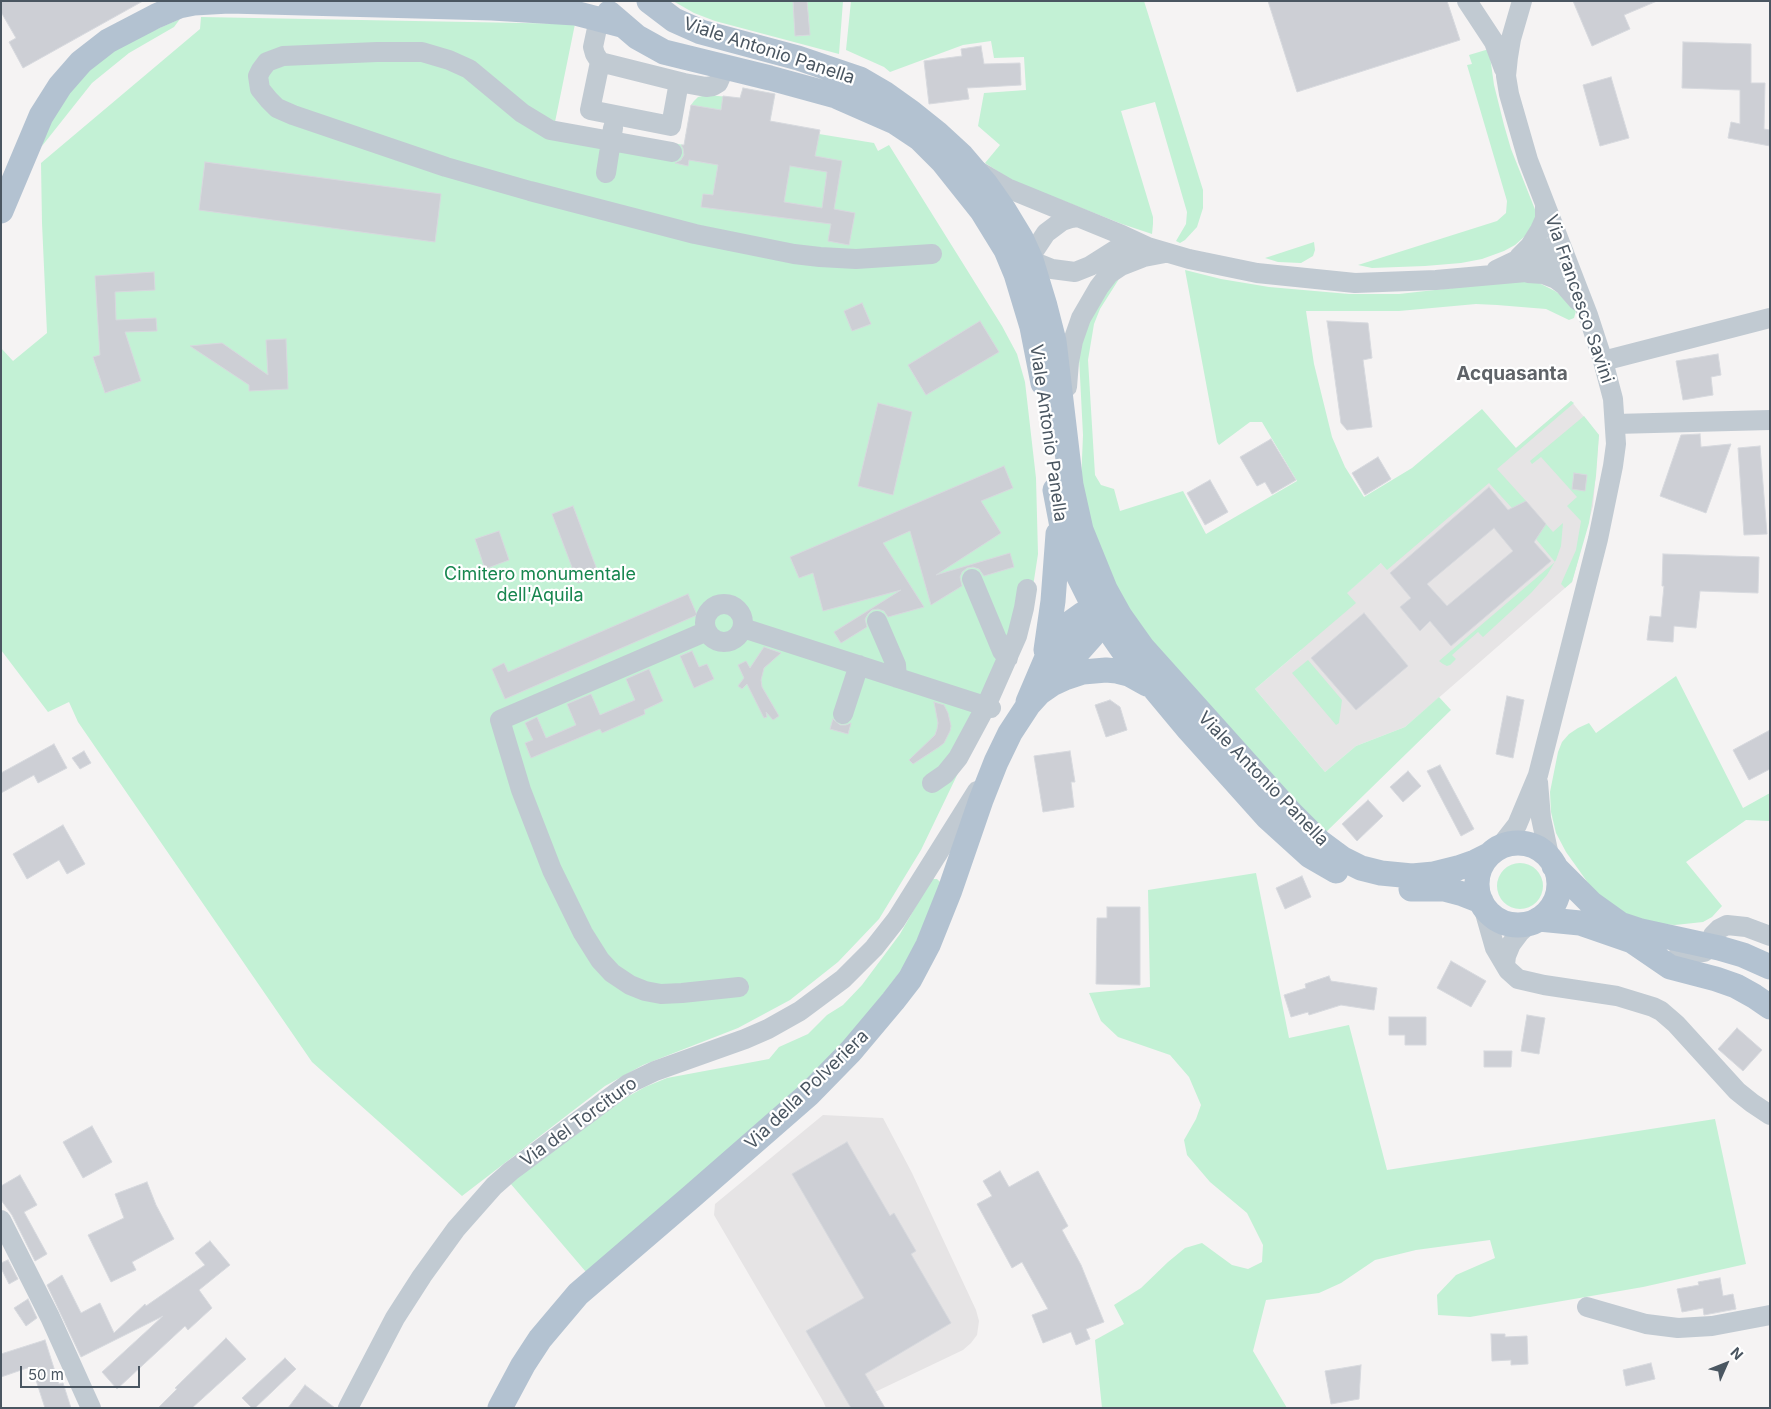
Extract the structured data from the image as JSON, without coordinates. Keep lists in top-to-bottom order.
{
  "streets": {
    "main road": ["Viale Antonio Panella", "Via della Polveriera"],
    "street": ["Via Francesco Savini", "Via del Torcituro"]
  },
  "crossings": [
    ["Viale Antonio Panella", "Via Francesco Savini"],
    ["Viale Antonio Panella", "Via della Polveriera"],
    ["Via della Polveriera", "Via del Torcituro"]
  ],
  "districts": ["Acquasanta"],
  "parks": ["Cimitero monumentale dell'Aquila"],
  "scale_bar": "50 m",
  "north": "top right"
}
